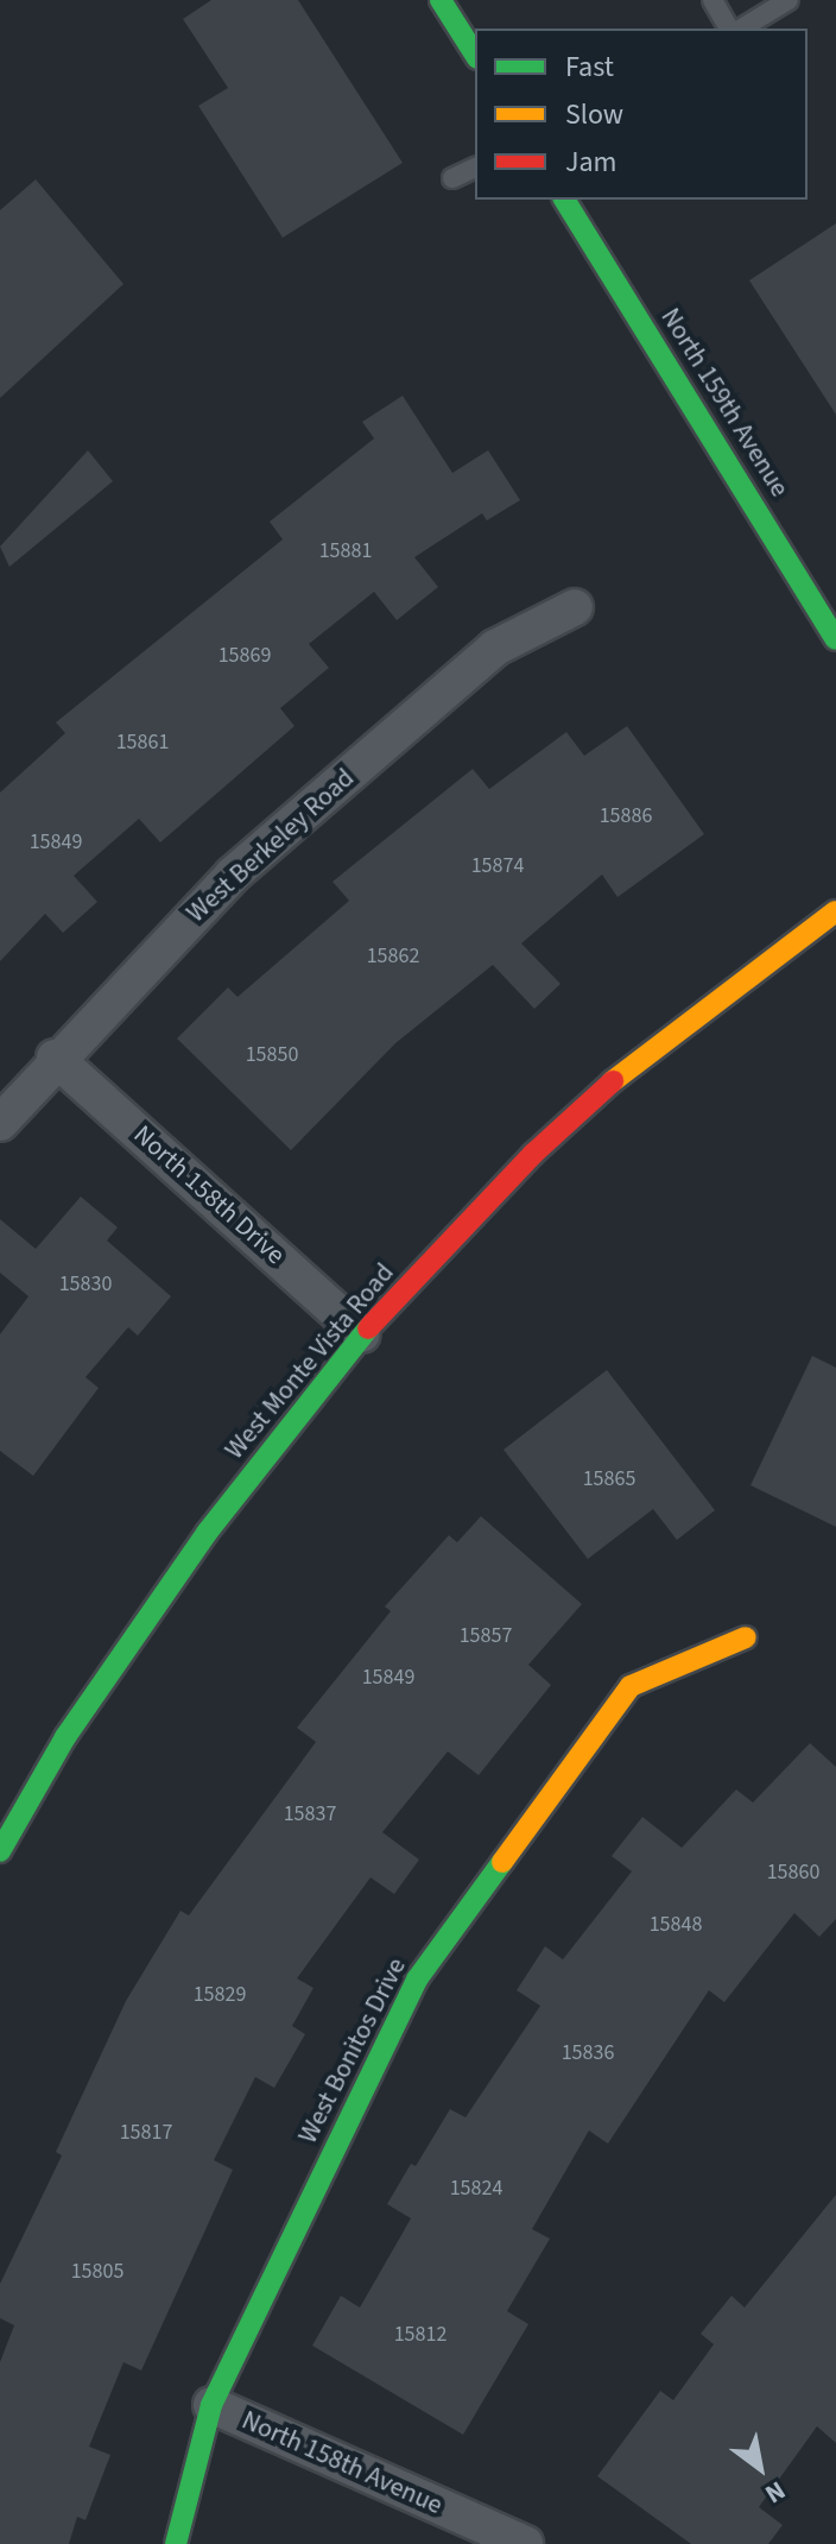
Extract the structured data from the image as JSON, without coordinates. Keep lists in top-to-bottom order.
{
  "streets": {
    "street": [
      "North 159th Avenue",
      "West Berkeley Road",
      "North 158th Drive",
      "West Monte Vista Road",
      "West Bonitos Drive",
      "North 158th Avenue"
    ]
  },
  "crossings": [
    ["West Berkeley Road", "North 158th Drive"],
    ["North 158th Drive", "West Monte Vista Road"],
    ["West Bonitos Drive", "North 158th Avenue"]
  ],
  "house_numbers": [
    "15881",
    "15869",
    "15861",
    "15886",
    "15849",
    "15874",
    "15862",
    "15850",
    "15830",
    "15865",
    "15857",
    "15849",
    "15837",
    "15860",
    "15848",
    "15829",
    "15836",
    "15817",
    "15824",
    "15805",
    "15812"
  ],
  "legend": ["Fast", "Slow", "Jam"],
  "north": "bottom right"
}
